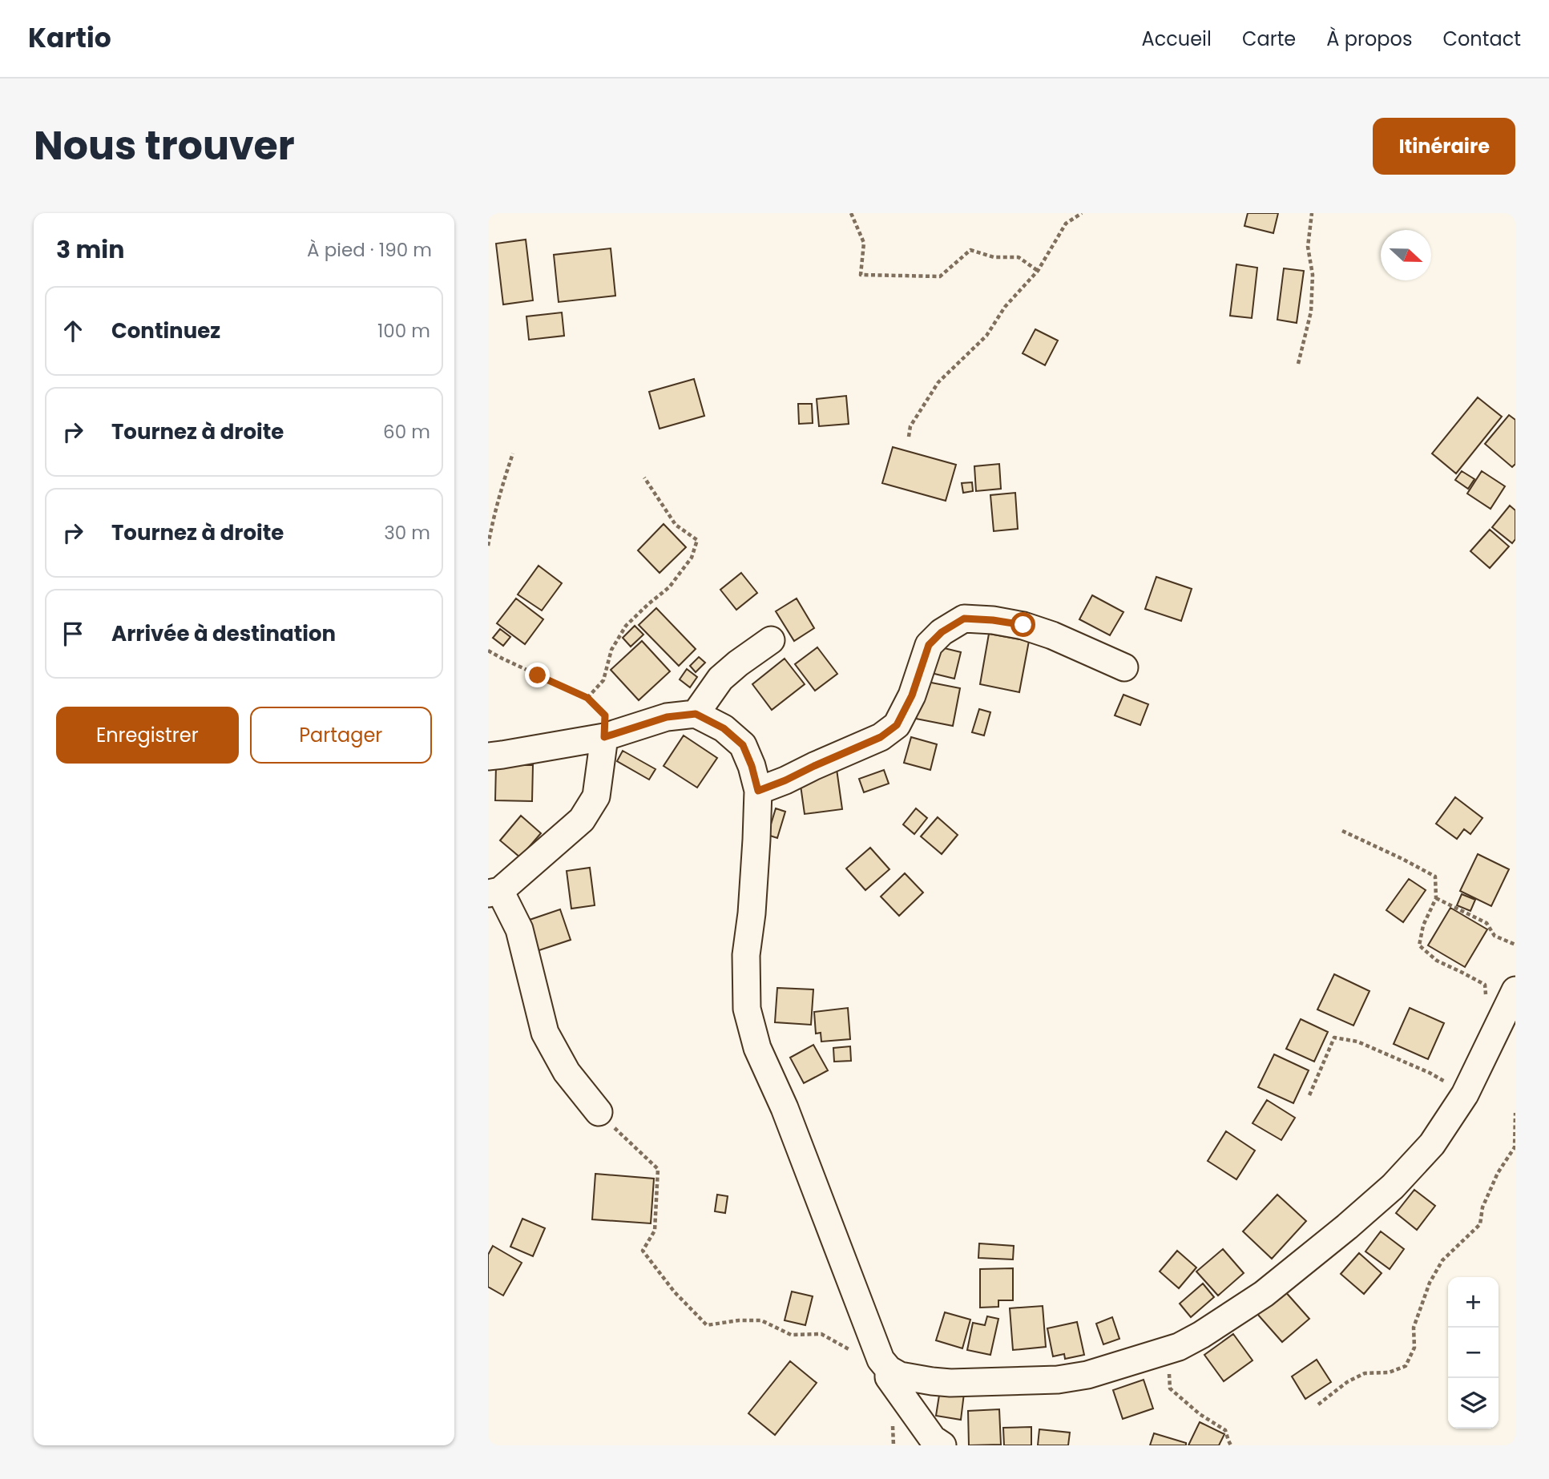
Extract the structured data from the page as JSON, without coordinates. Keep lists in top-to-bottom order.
{
  "north": "right",
  "page": {
    "header": "Kartio",
    "nav": [
      "Accueil",
      "Carte",
      "À propos",
      "Contact"
    ],
    "title": "Nous trouver",
    "buttons": [
      "Itinéraire",
      ["Enregistrer", "Partager"]
    ],
    "heading": ["3 min", "À pied · 190 m"],
    "list": [
      ["Continuez", "100 m"],
      ["Tournez à droite", "60 m"],
      ["Tournez à droite", "30 m"],
      "Arrivée à destination"
    ],
    "map_buttons": ["+", "−"]
  }
}
